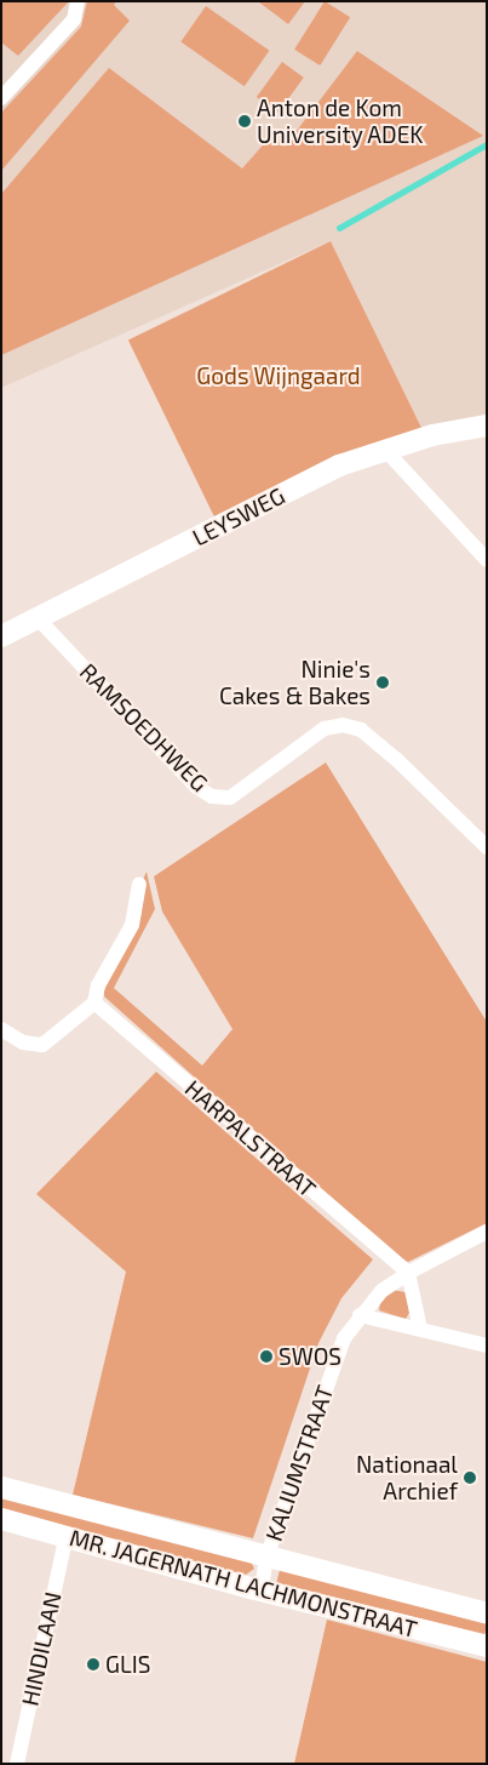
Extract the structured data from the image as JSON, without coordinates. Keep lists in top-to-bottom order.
{
  "streets": {
    "main road": ["LEYSWEG", "MR. JAGERNATH LACHMONSTRAAT"],
    "street": [
      "RAMSOEDHWEG",
      "HARPALSTRAAT",
      "KALIUMSTRAAT",
      "HINDILAAN"
    ]
  },
  "crossings": [
    ["LEYSWEG", "RAMSOEDHWEG"],
    ["HARPALSTRAAT", "KALIUMSTRAAT"],
    ["KALIUMSTRAAT", "MR. JAGERNATH LACHMONSTRAAT"],
    ["MR. JAGERNATH LACHMONSTRAAT", "HINDILAAN"]
  ],
  "parks": ["Gods Wijngaard"],
  "places": [
    "Anton de Kom University ADEK",
    "Ninie's Cakes & Bakes",
    "SWOS",
    "Nationaal Archief",
    "GLIS"
  ]
}
